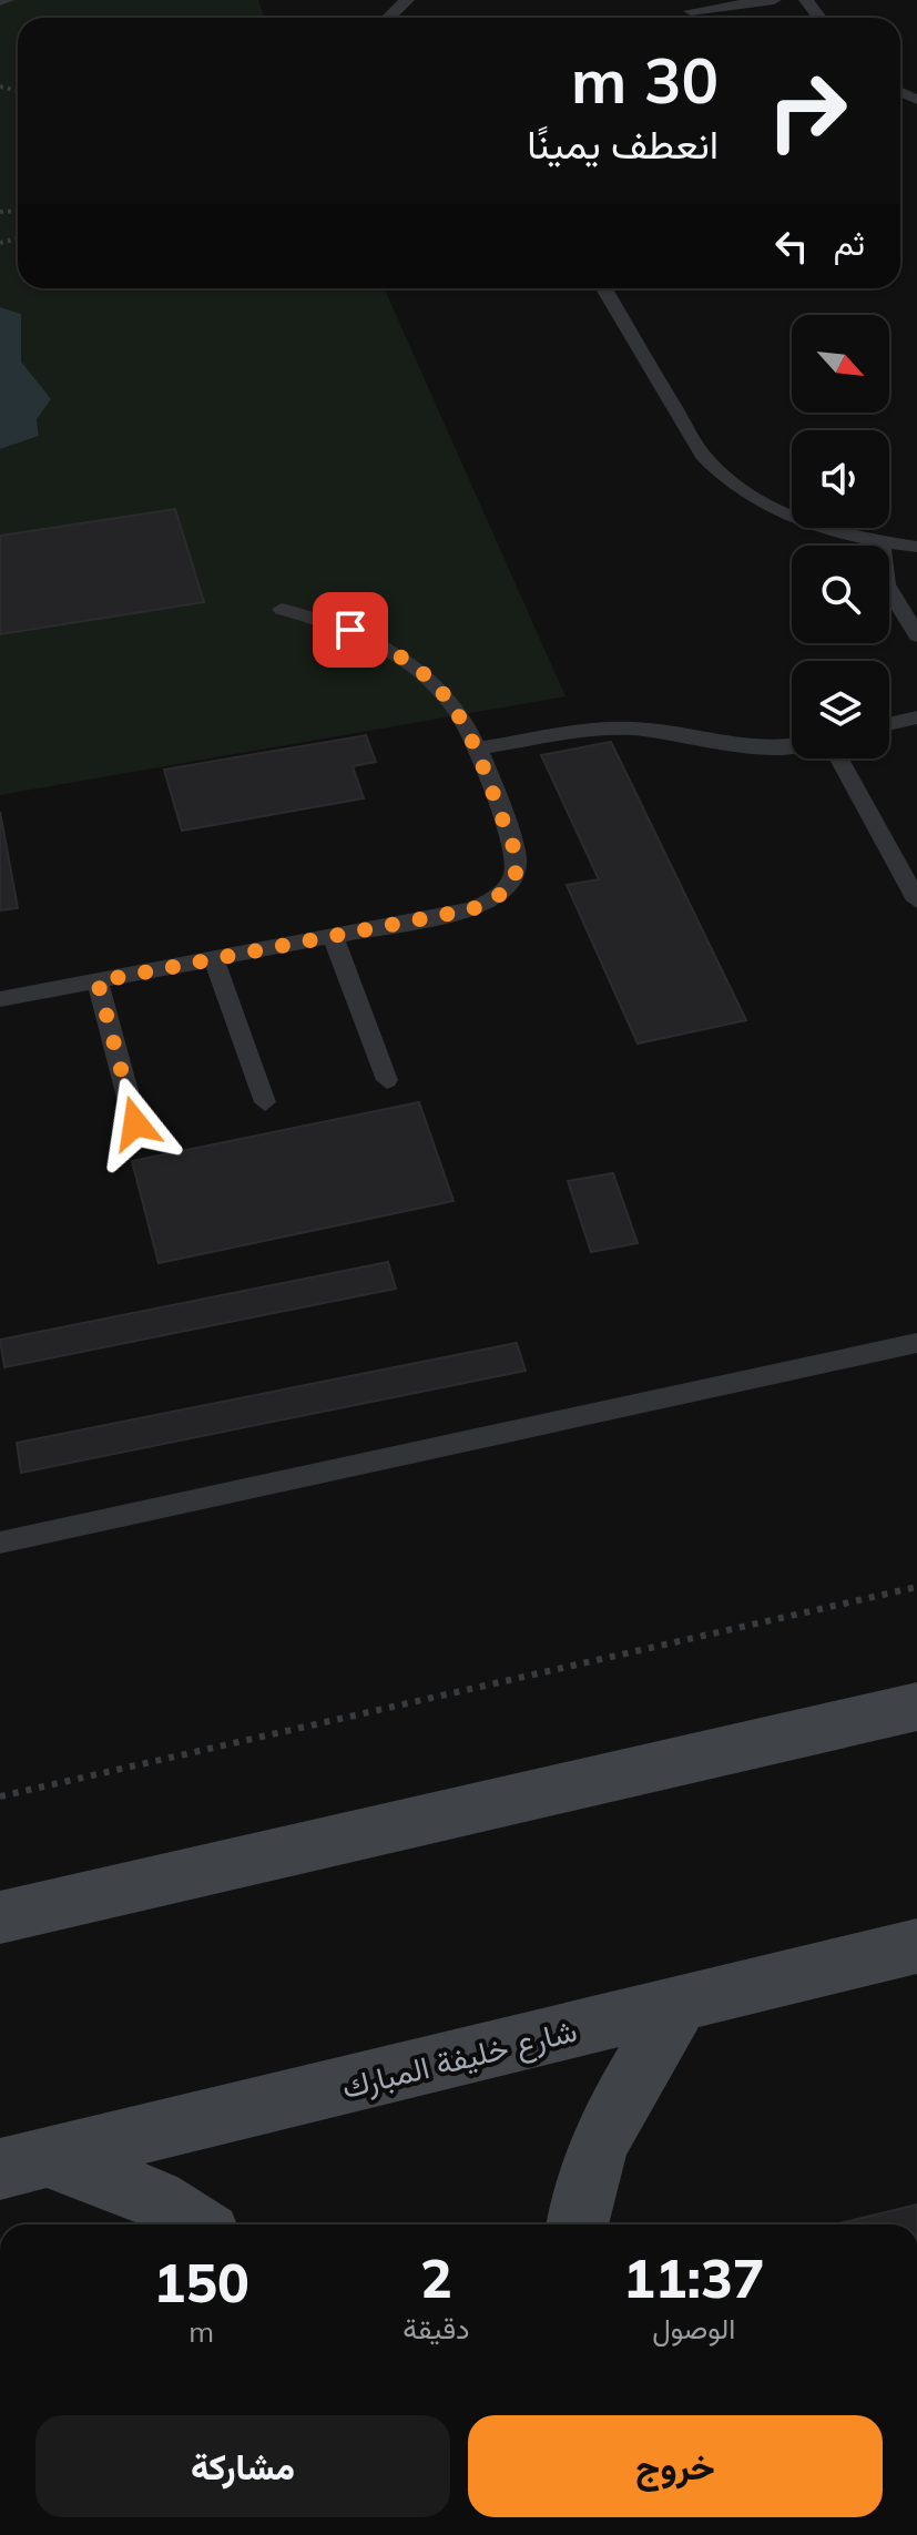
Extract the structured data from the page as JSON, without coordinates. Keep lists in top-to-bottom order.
{
  "streets": {
    "main road": ["شارع خليفة المبارك"]
  },
  "north": "bottom right",
  "page": {
    "turn": ["30 m", "انعطف يمينًا"],
    "then": "ثم",
    "eta": [
      "11:37",
      "الوصول",
      "2",
      "دقيقة",
      "150",
      "m"
    ],
    "buttons": ["خروج", "مشاركة"]
  }
}
